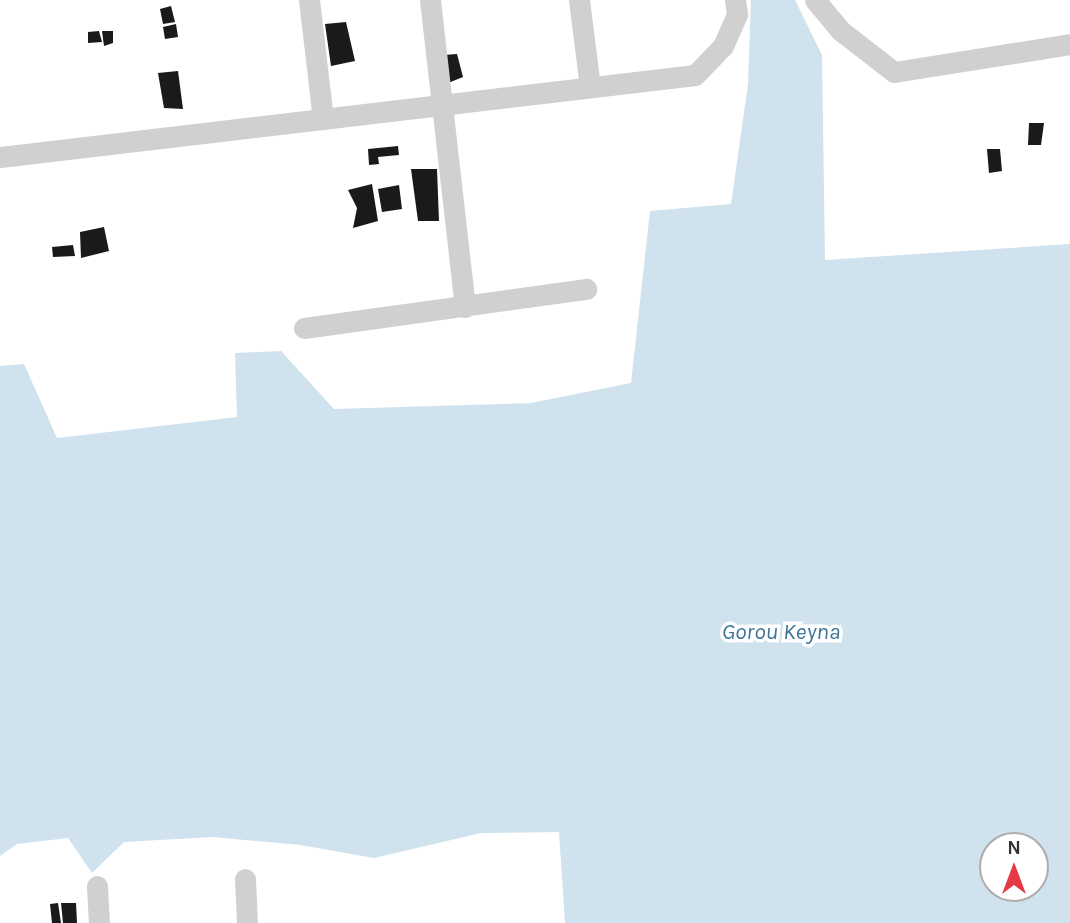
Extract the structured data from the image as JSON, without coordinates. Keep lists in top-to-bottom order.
{
  "water": ["Gorou Keyna"],
  "north": "top"
}
